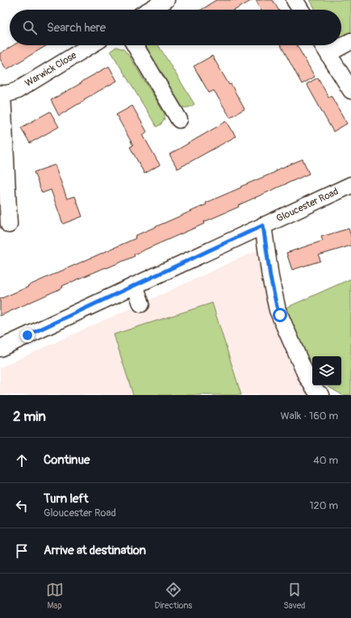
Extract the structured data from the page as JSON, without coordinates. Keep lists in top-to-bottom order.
{
  "streets": {
    "street": ["Warwick Close", "Gloucester Road"]
  },
  "page": {
    "search": "Search here",
    "heading": ["2 min", "Walk · 160 m"],
    "list": [
      ["Continue", "40 m"],
      ["Turn left", "Gloucester Road", "120 m"],
      "Arrive at destination"
    ],
    "nav": ["Map", "Directions", "Saved"]
  }
}
